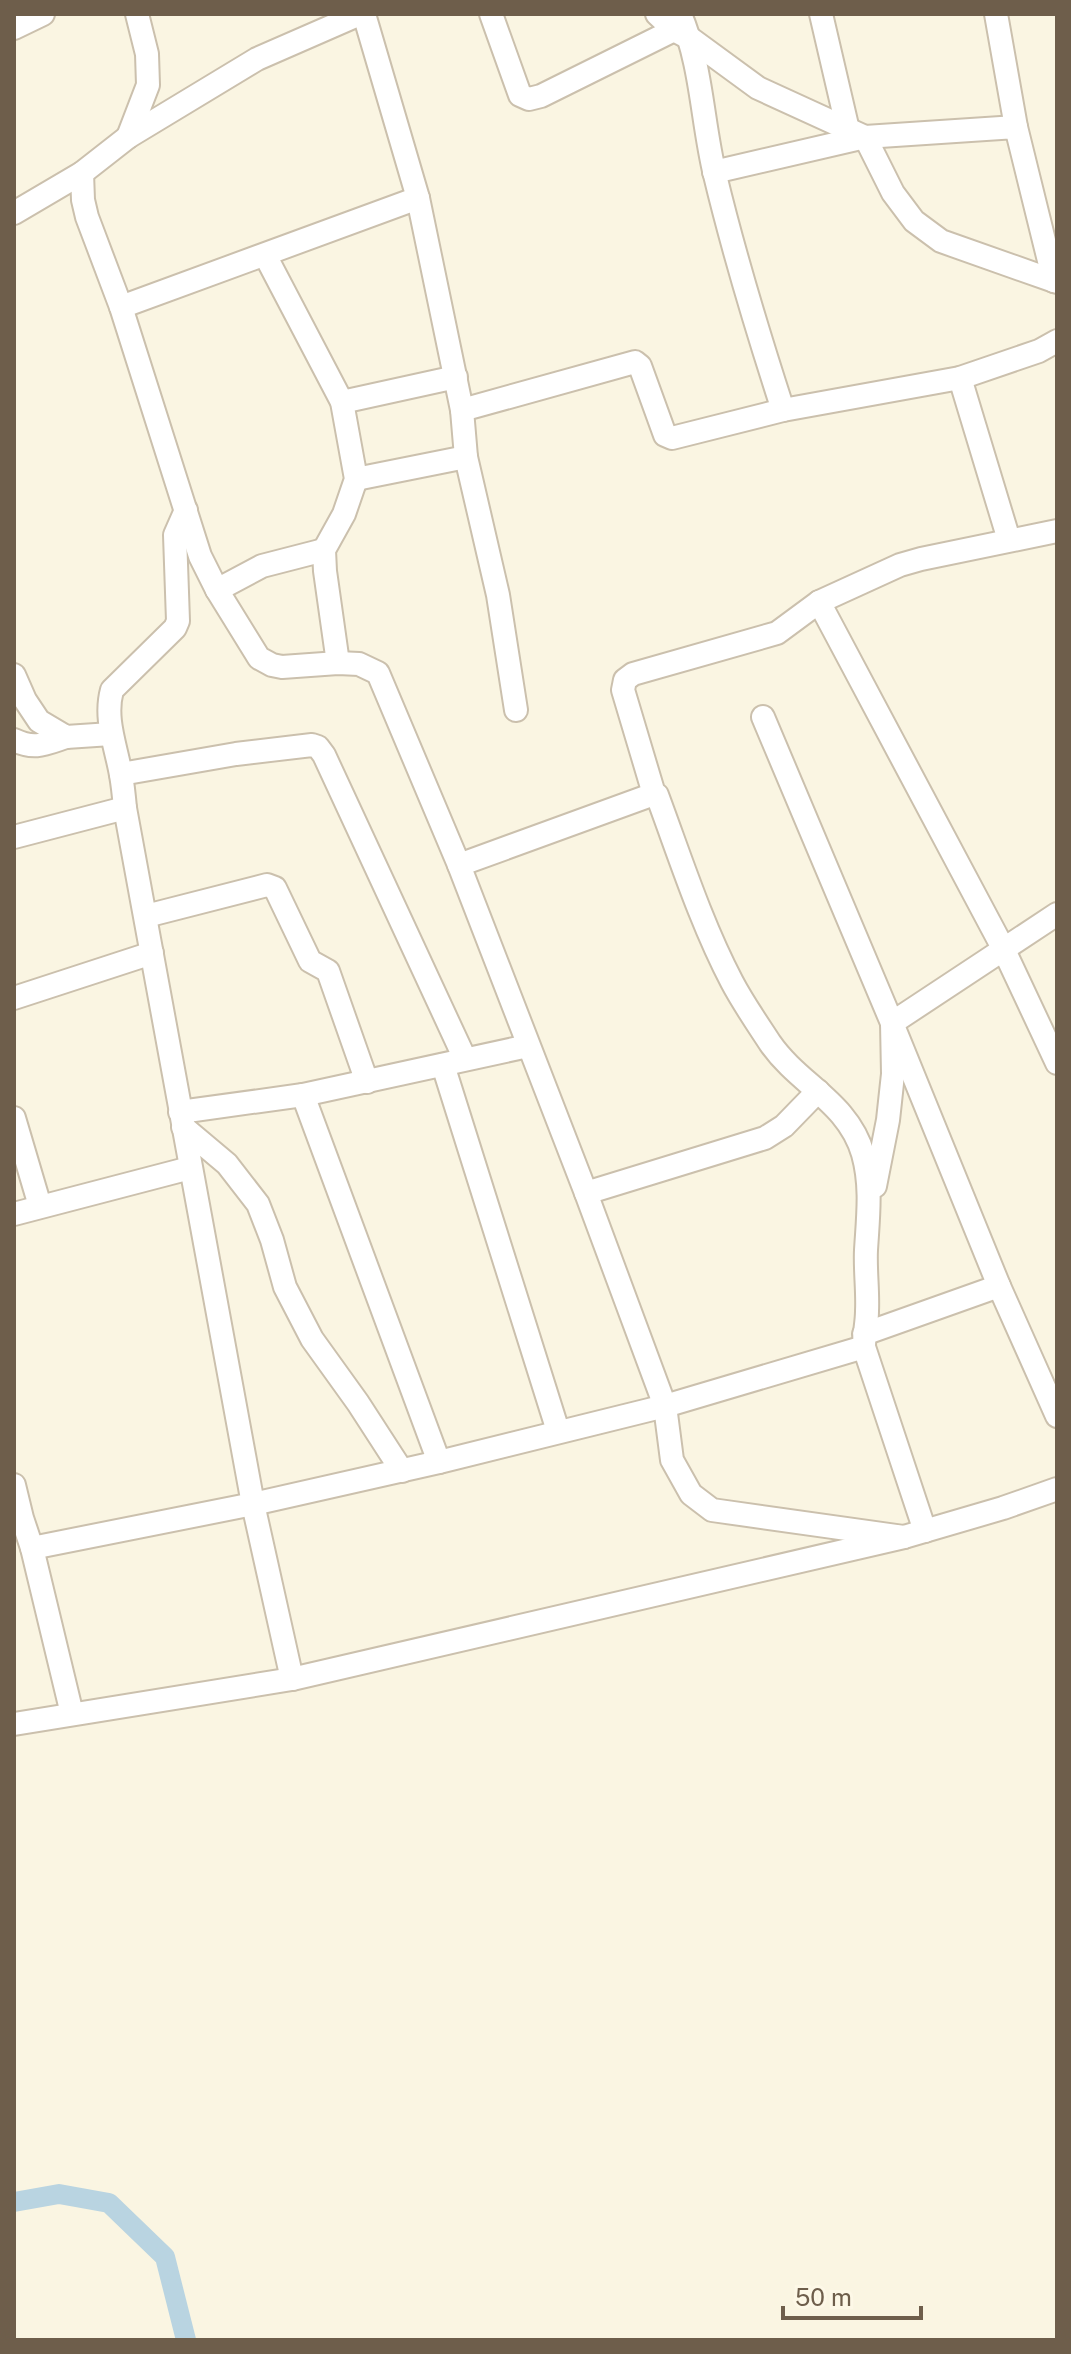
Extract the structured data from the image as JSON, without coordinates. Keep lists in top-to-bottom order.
{
  "scale_bar": "50 m"
}
